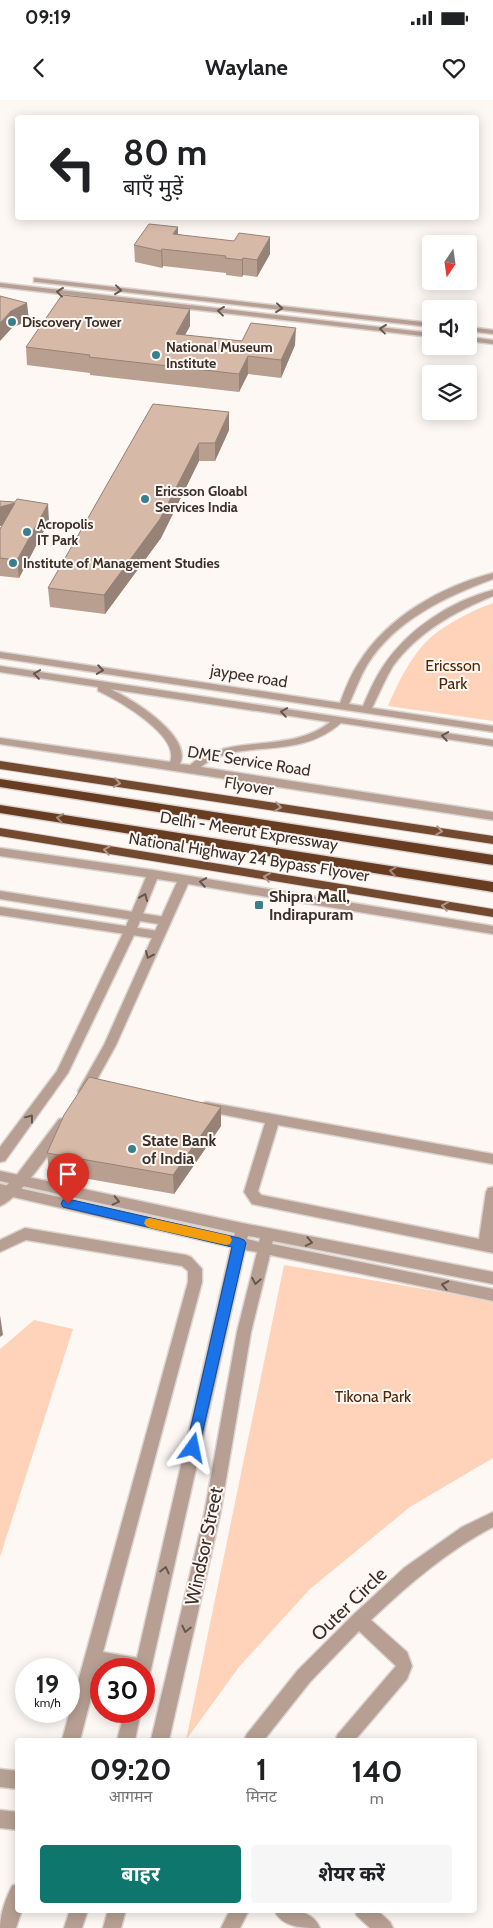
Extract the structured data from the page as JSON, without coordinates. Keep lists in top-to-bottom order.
{
  "streets": {
    "highway": ["Flyover", "Delhi - Meerut Expressway", "National Highway 24 Bypass Flyover"],
    "street": [
      "jaypee road",
      "DME Service Road",
      "Windsor Street",
      "Outer Circle"
    ]
  },
  "one_way": ["Flyover", "National Highway 24 Bypass Flyover"],
  "parks": ["Ericsson Park", "Tikona Park"],
  "places": {
    "other": [
      "Discovery Tower",
      "National Museum Institute",
      "Ericsson Gloabl Services India",
      "Acropolis IT Park",
      "Institute of Management Studies",
      "State Bank of India"
    ],
    "transit": ["Shipra Mall, Indirapuram"]
  },
  "north": "bottom",
  "page": {
    "status": "09:19",
    "header": "Waylane",
    "turn": ["80 m", "बाएँ मुड़ें"],
    "speed": "19 km/h",
    "limit": "30",
    "eta": [
      "09:20",
      "आगमन",
      "1",
      "मिनट",
      "140",
      "m"
    ],
    "buttons": ["बाहर", "शेयर करें"]
  }
}
